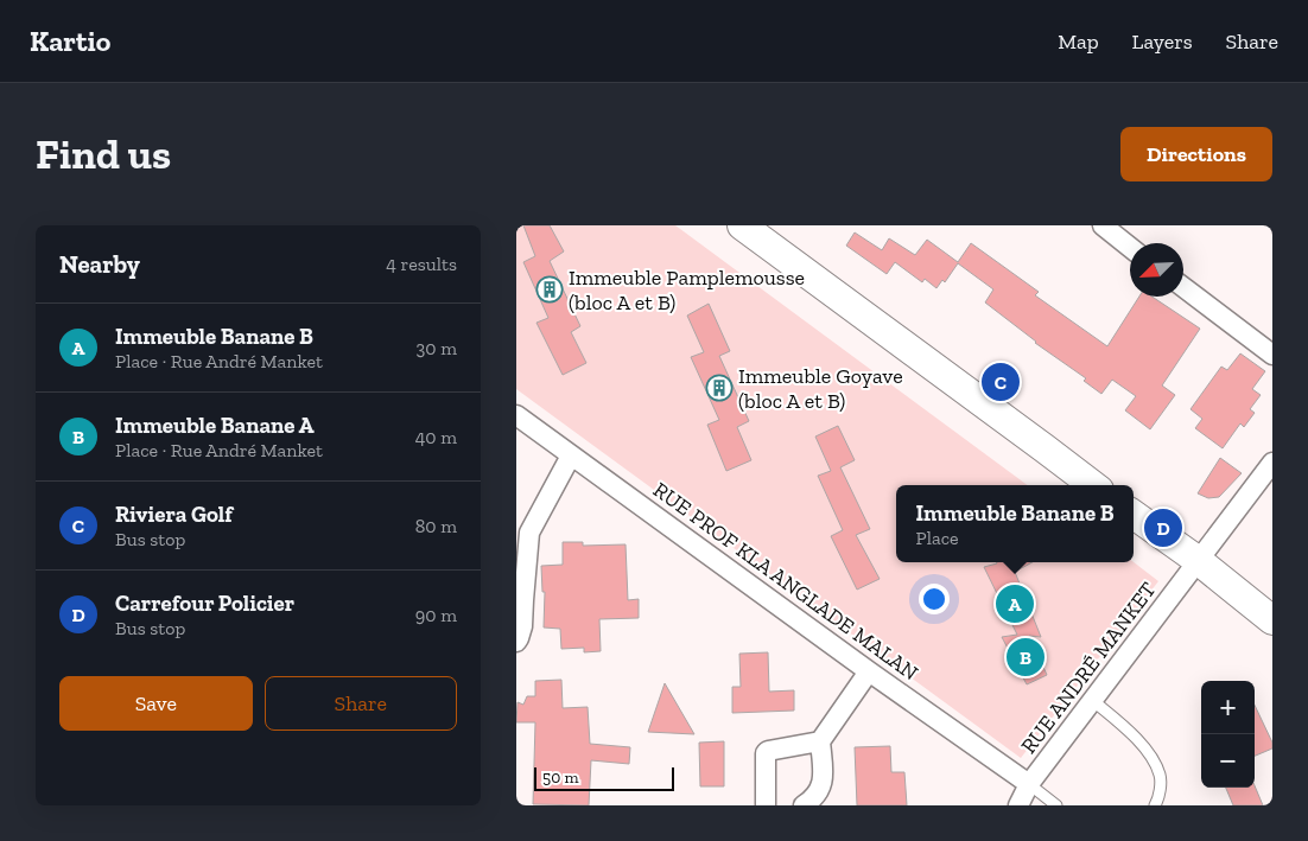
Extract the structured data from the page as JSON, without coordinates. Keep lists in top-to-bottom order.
{
  "streets": {
    "street": ["RUE PROF KLA ANGLADE MALAN", "RUE ANDRÉ MANKET"]
  },
  "crossings": [
    ["RUE PROF KLA ANGLADE MALAN", "RUE ANDRÉ MANKET"]
  ],
  "places": {
    "building": ["Immeuble Pamplemousse (bloc A et B)", "Immeuble Goyave (bloc A et B)"]
  },
  "scale_bar": "50 m",
  "north": "bottom left",
  "page": {
    "header": "Kartio",
    "nav": ["Map", "Layers", "Share"],
    "buttons": [
      "Directions",
      ["Save", "Share"]
    ],
    "title": "Find us",
    "heading": ["Nearby", "4 results"],
    "list": [
      {
        "mark": "A",
        "name": "Immeuble Banane B",
        "note": "Place · Rue André Manket",
        "value": "30 m"
      },
      {
        "mark": "B",
        "name": "Immeuble Banane A",
        "note": "Place · Rue André Manket",
        "value": "40 m"
      },
      {
        "mark": "C",
        "name": "Riviera Golf",
        "note": "Bus stop",
        "value": "80 m"
      },
      {
        "mark": "D",
        "name": "Carrefour Policier",
        "note": "Bus stop",
        "value": "90 m"
      }
    ],
    "pins": [
      "C",
      "D",
      "A",
      "B"
    ],
    "popup": ["Immeuble Banane B", "Place"],
    "map_buttons": ["+", "−"],
    "scale": "50 m"
  }
}
